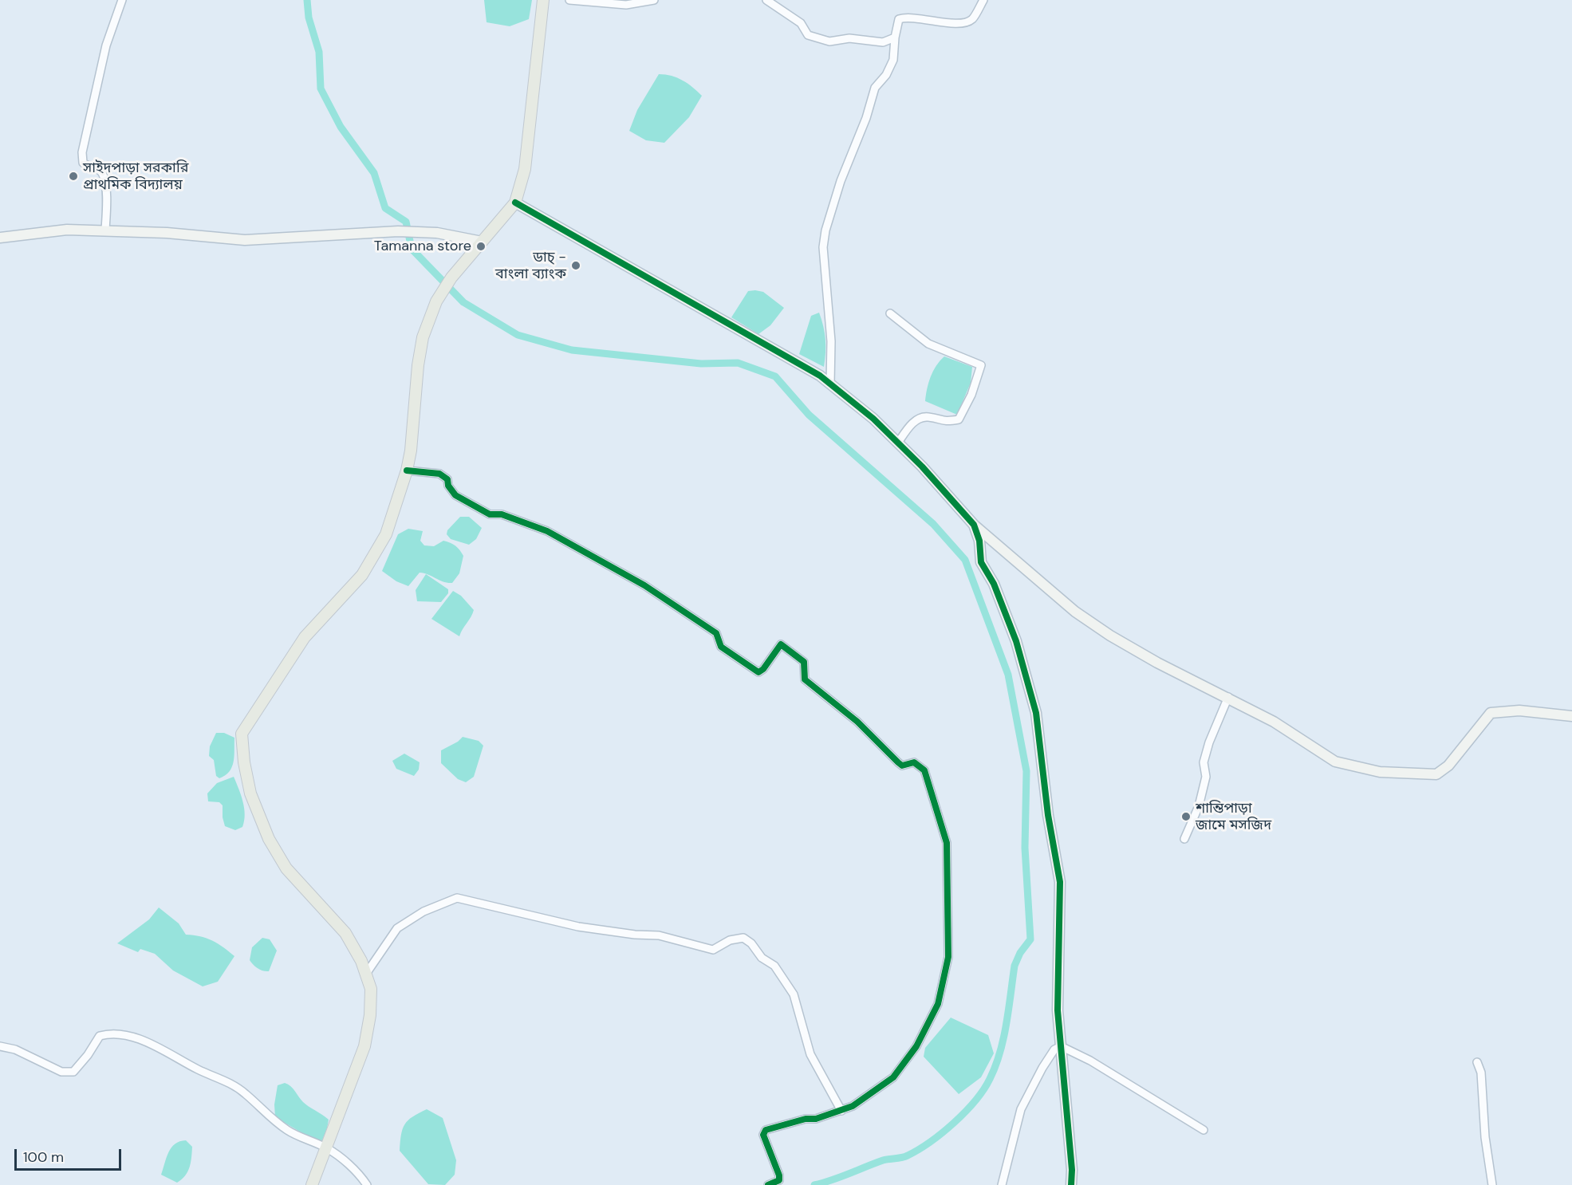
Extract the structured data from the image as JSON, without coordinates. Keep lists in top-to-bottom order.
{
  "places": [
    "সাইদপাড়া সরকারি প্রাথমিক বিদ্যালয়",
    "Tamanna store",
    "ডাচ্ - বাংলা ব্যাংক",
    "শান্তিপাড়া জামে মসজিদ"
  ],
  "scale_bar": "100 m"
}
